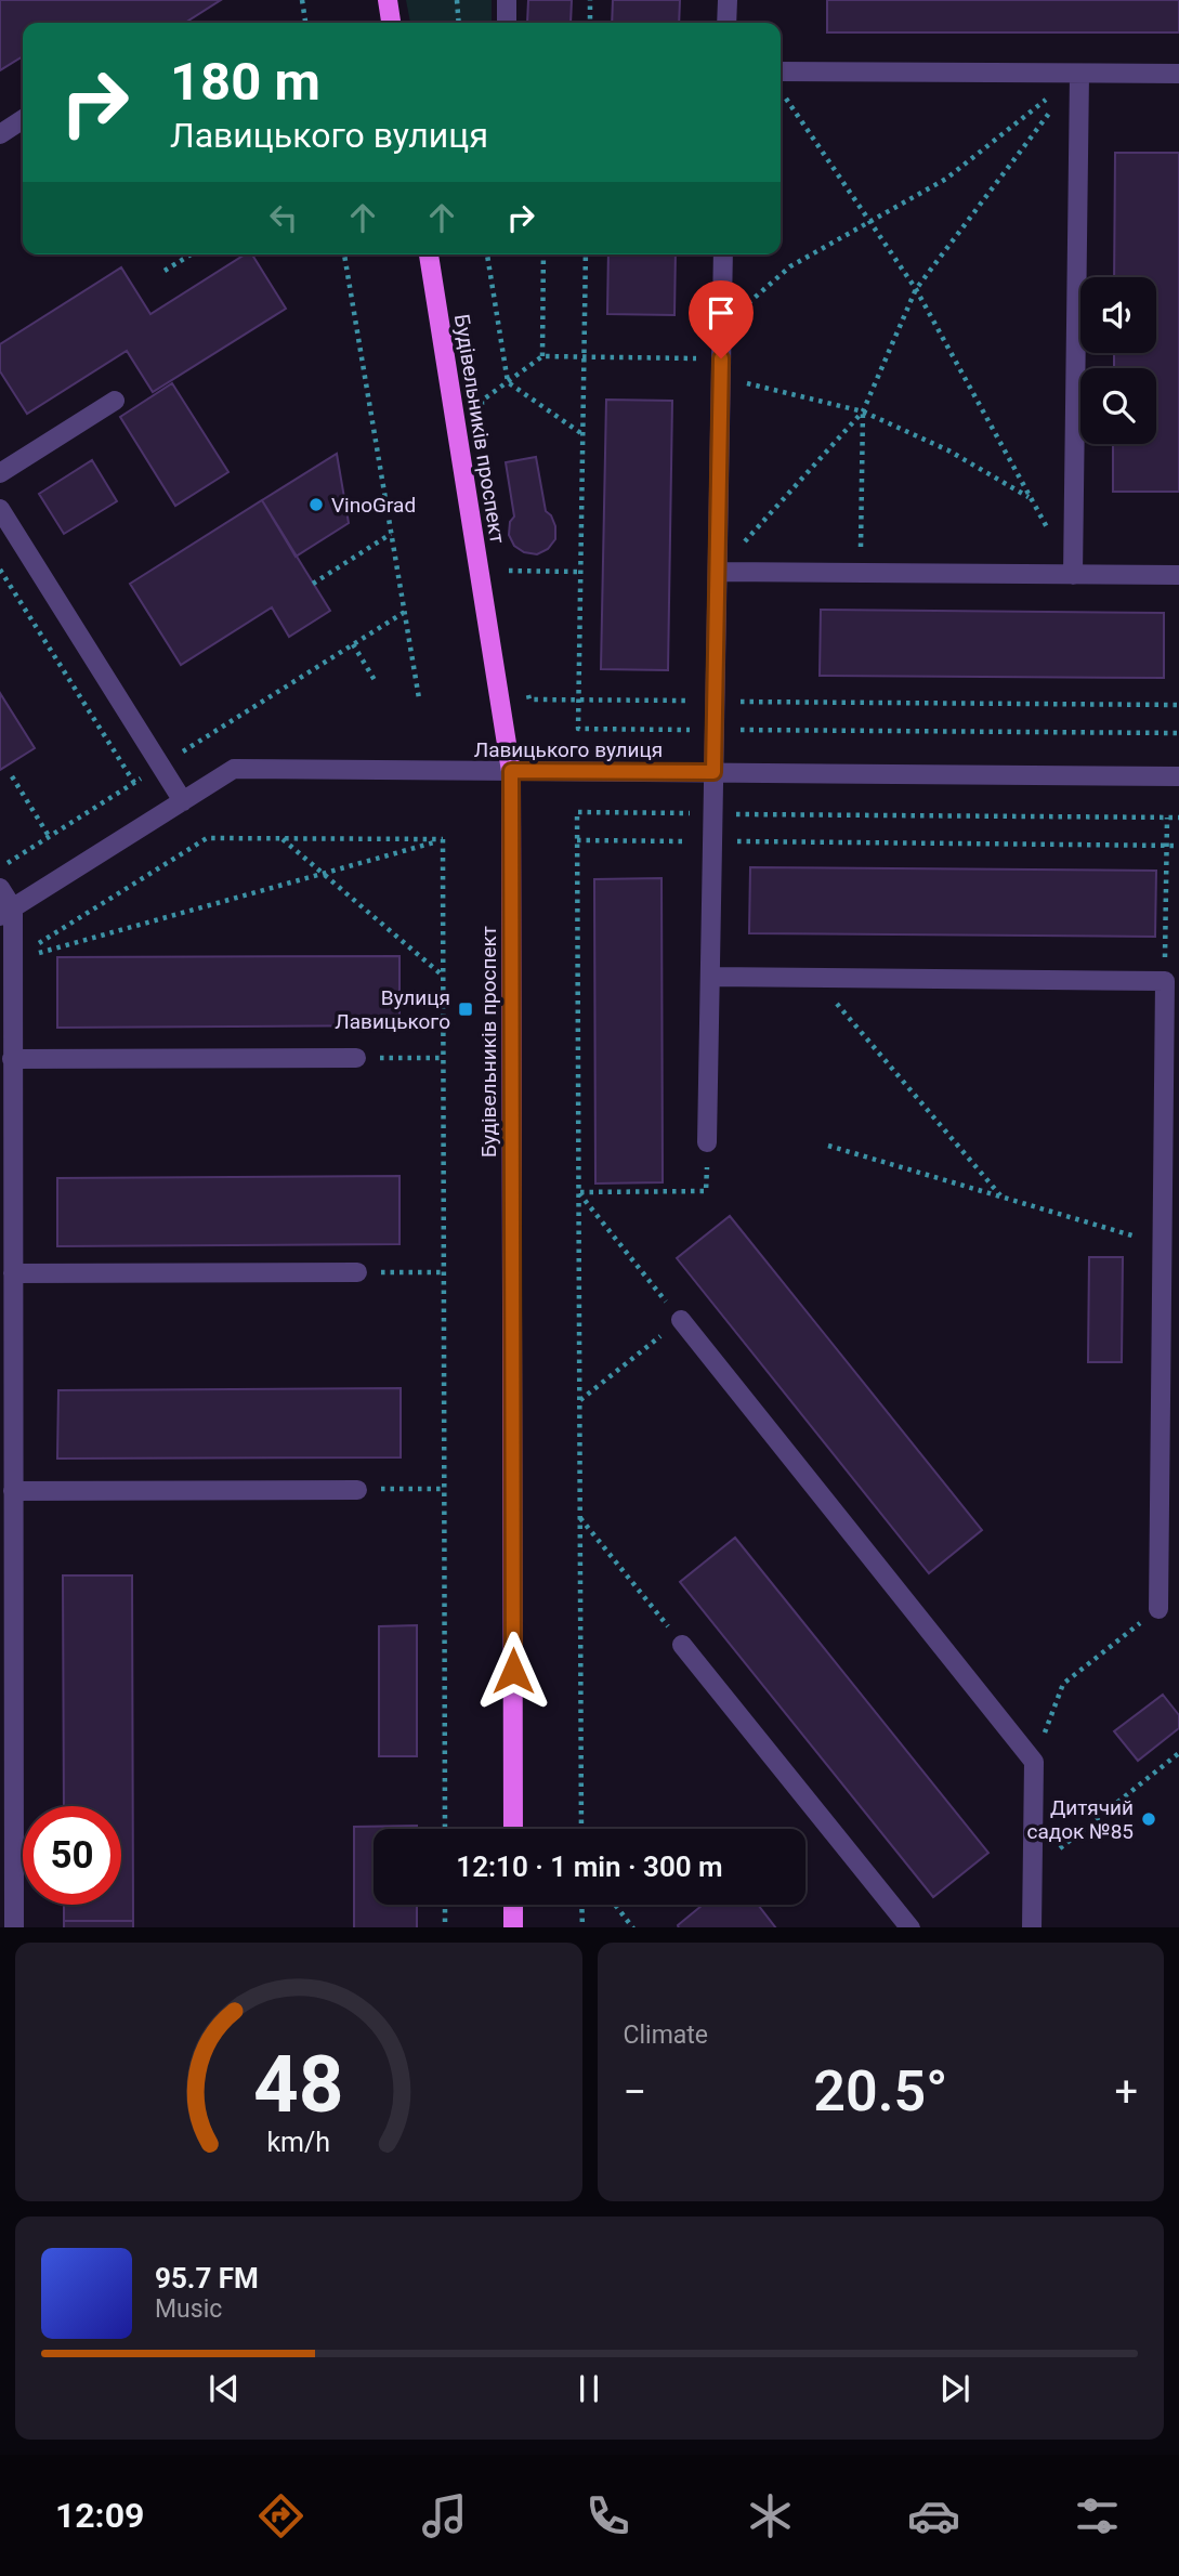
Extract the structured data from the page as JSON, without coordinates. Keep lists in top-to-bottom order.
{
  "streets": {
    "main road": ["Будівельників проспект"],
    "street": ["Лавицького вулиця"]
  },
  "crossings": [
    ["Будівельників проспект", "Лавицького вулиця"]
  ],
  "places": {
    "other": ["VinoGrad", "Дитячий садок №85"],
    "transit": ["Вулиця Лавицького"]
  },
  "page": {
    "turn": ["180 m", "Лавицького вулиця"],
    "limit": "50",
    "trip": "12:10 · 1 min · 300 m",
    "tile": "Climate",
    "heat": ["−", "20.5°", "+"],
    "song": ["95.7 FM", "Music"],
    "tabs": "12:09",
    "gauge": ["48", "km/h"]
  }
}
